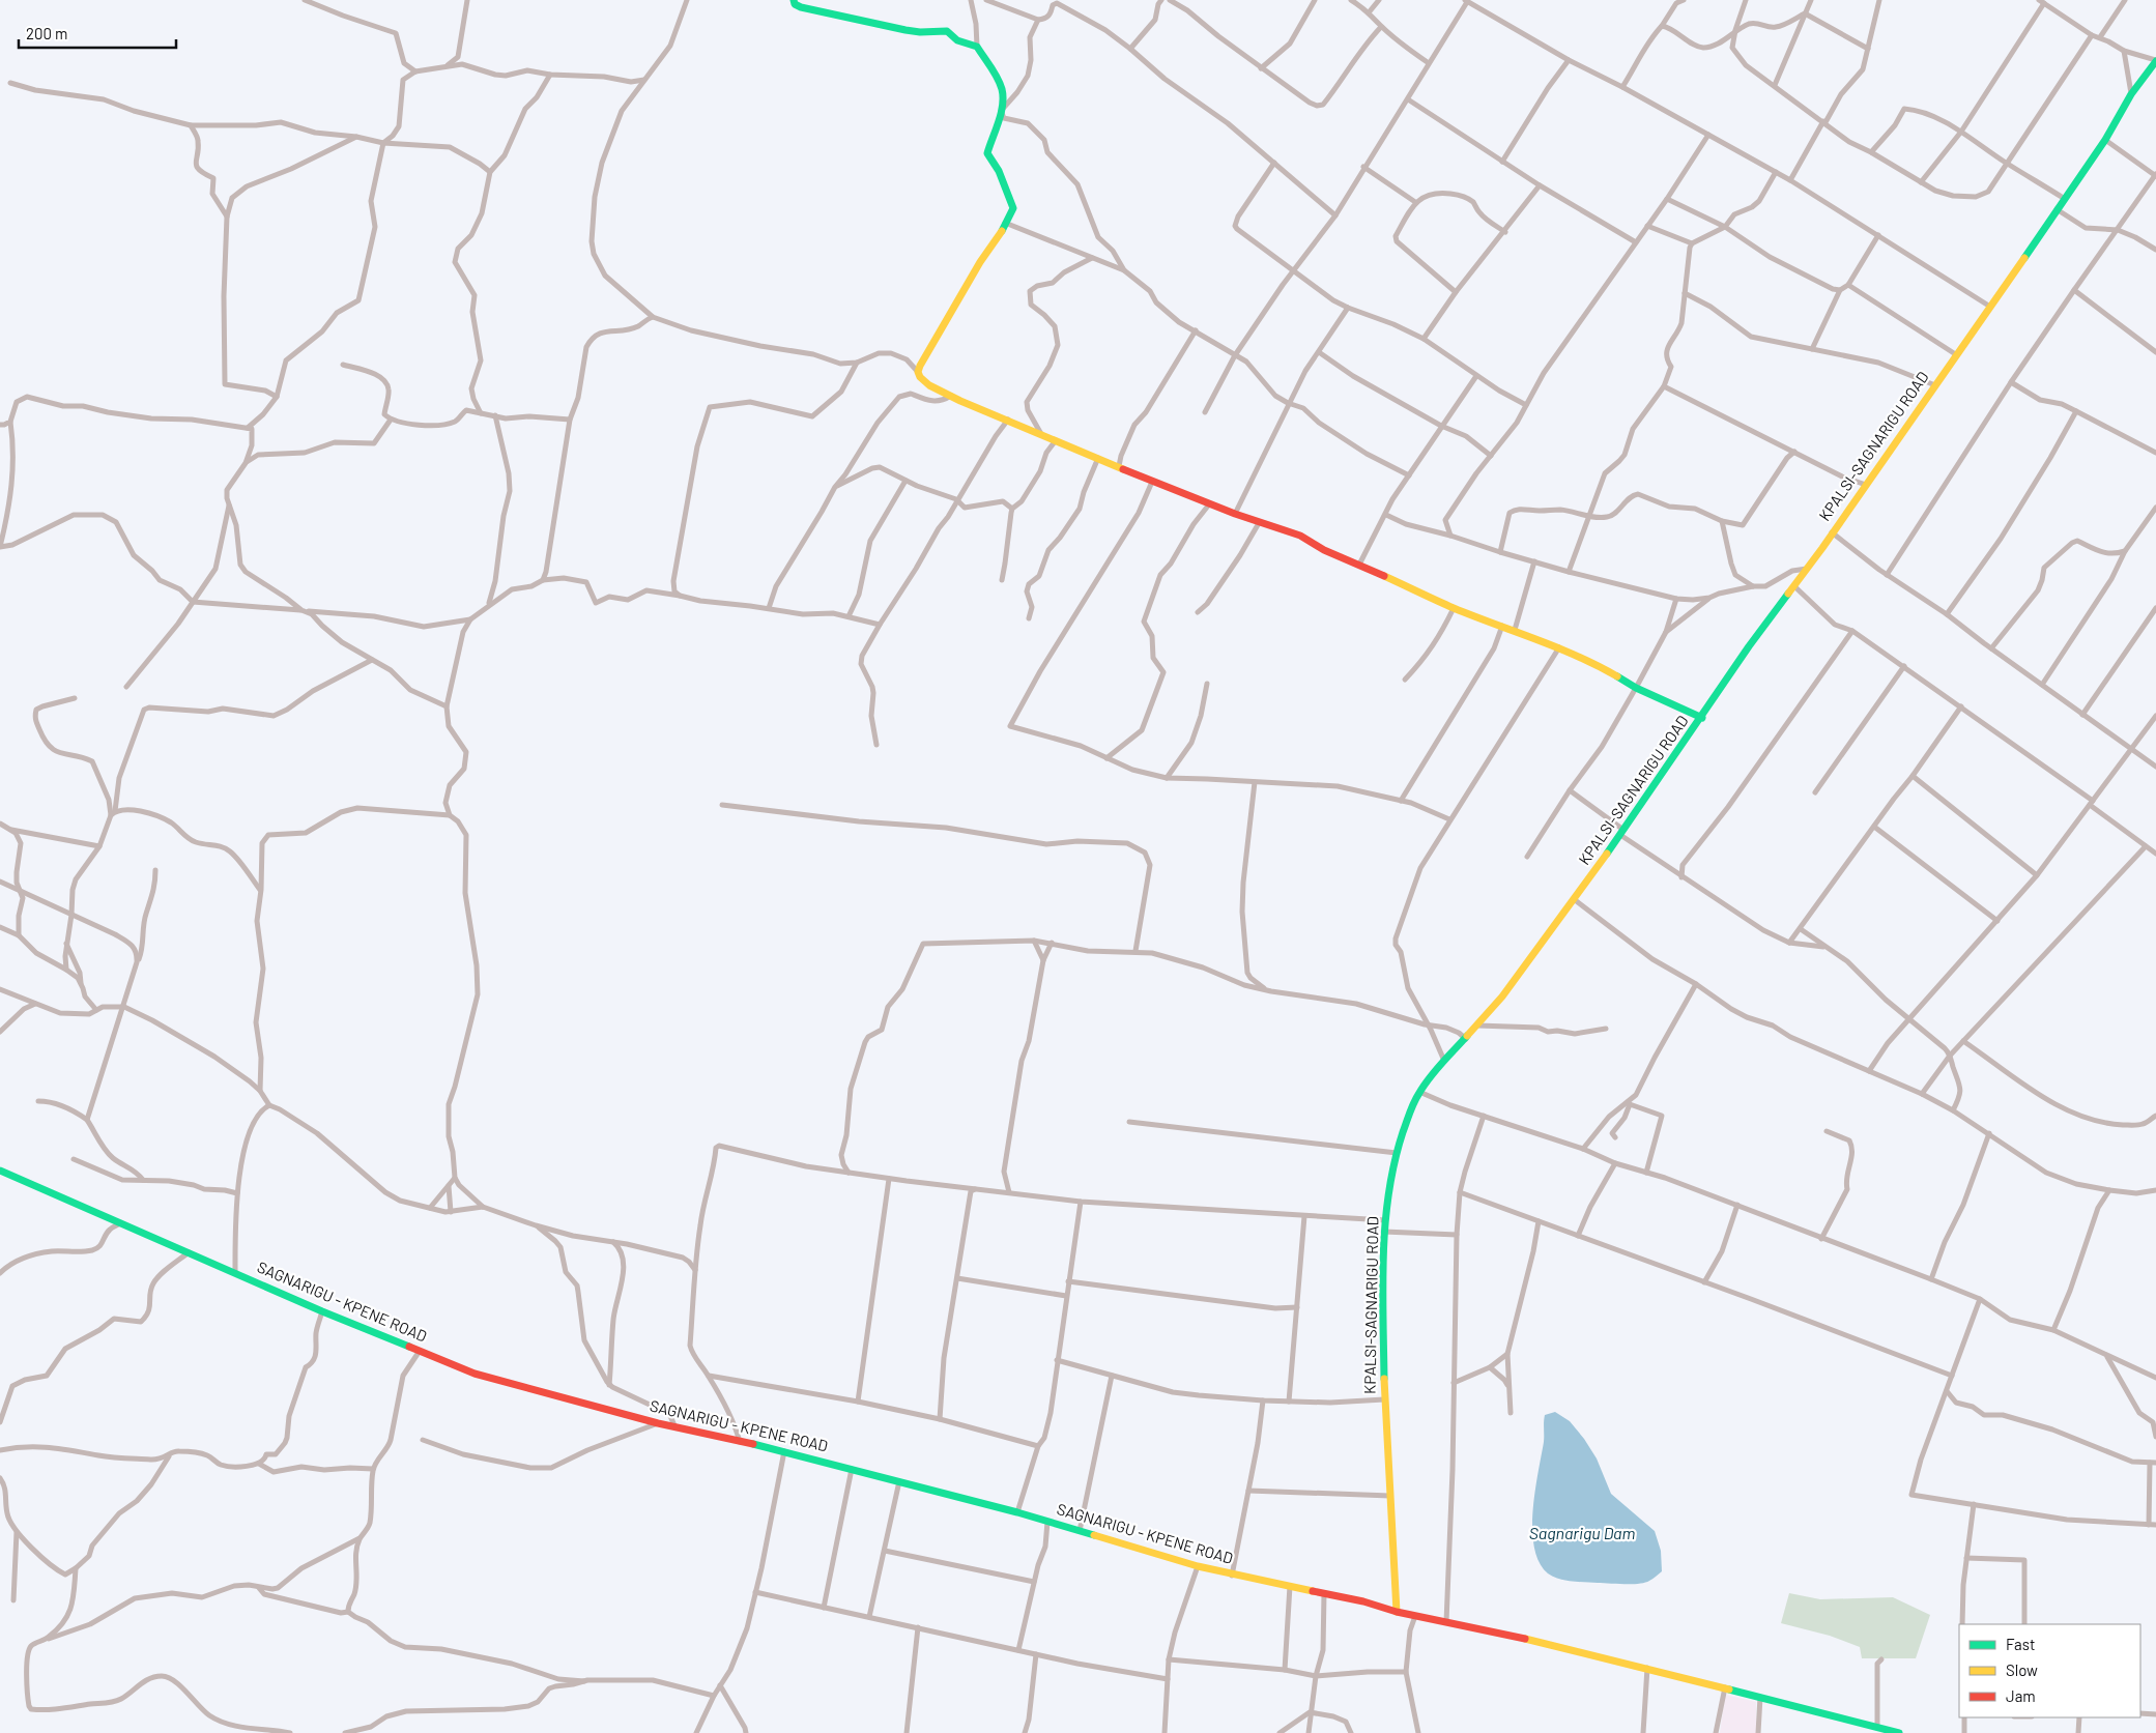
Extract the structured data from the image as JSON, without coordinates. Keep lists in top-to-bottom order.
{
  "streets": {
    "street": ["KPALSI-SAGNARIGU ROAD", "SAGNARIGU - KPENE ROAD"]
  },
  "crossings": [
    ["KPALSI-SAGNARIGU ROAD", "SAGNARIGU - KPENE ROAD"]
  ],
  "water": ["Sagnarigu Dam"],
  "legend": ["Fast", "Slow", "Jam"],
  "scale_bar": "200 m"
}
